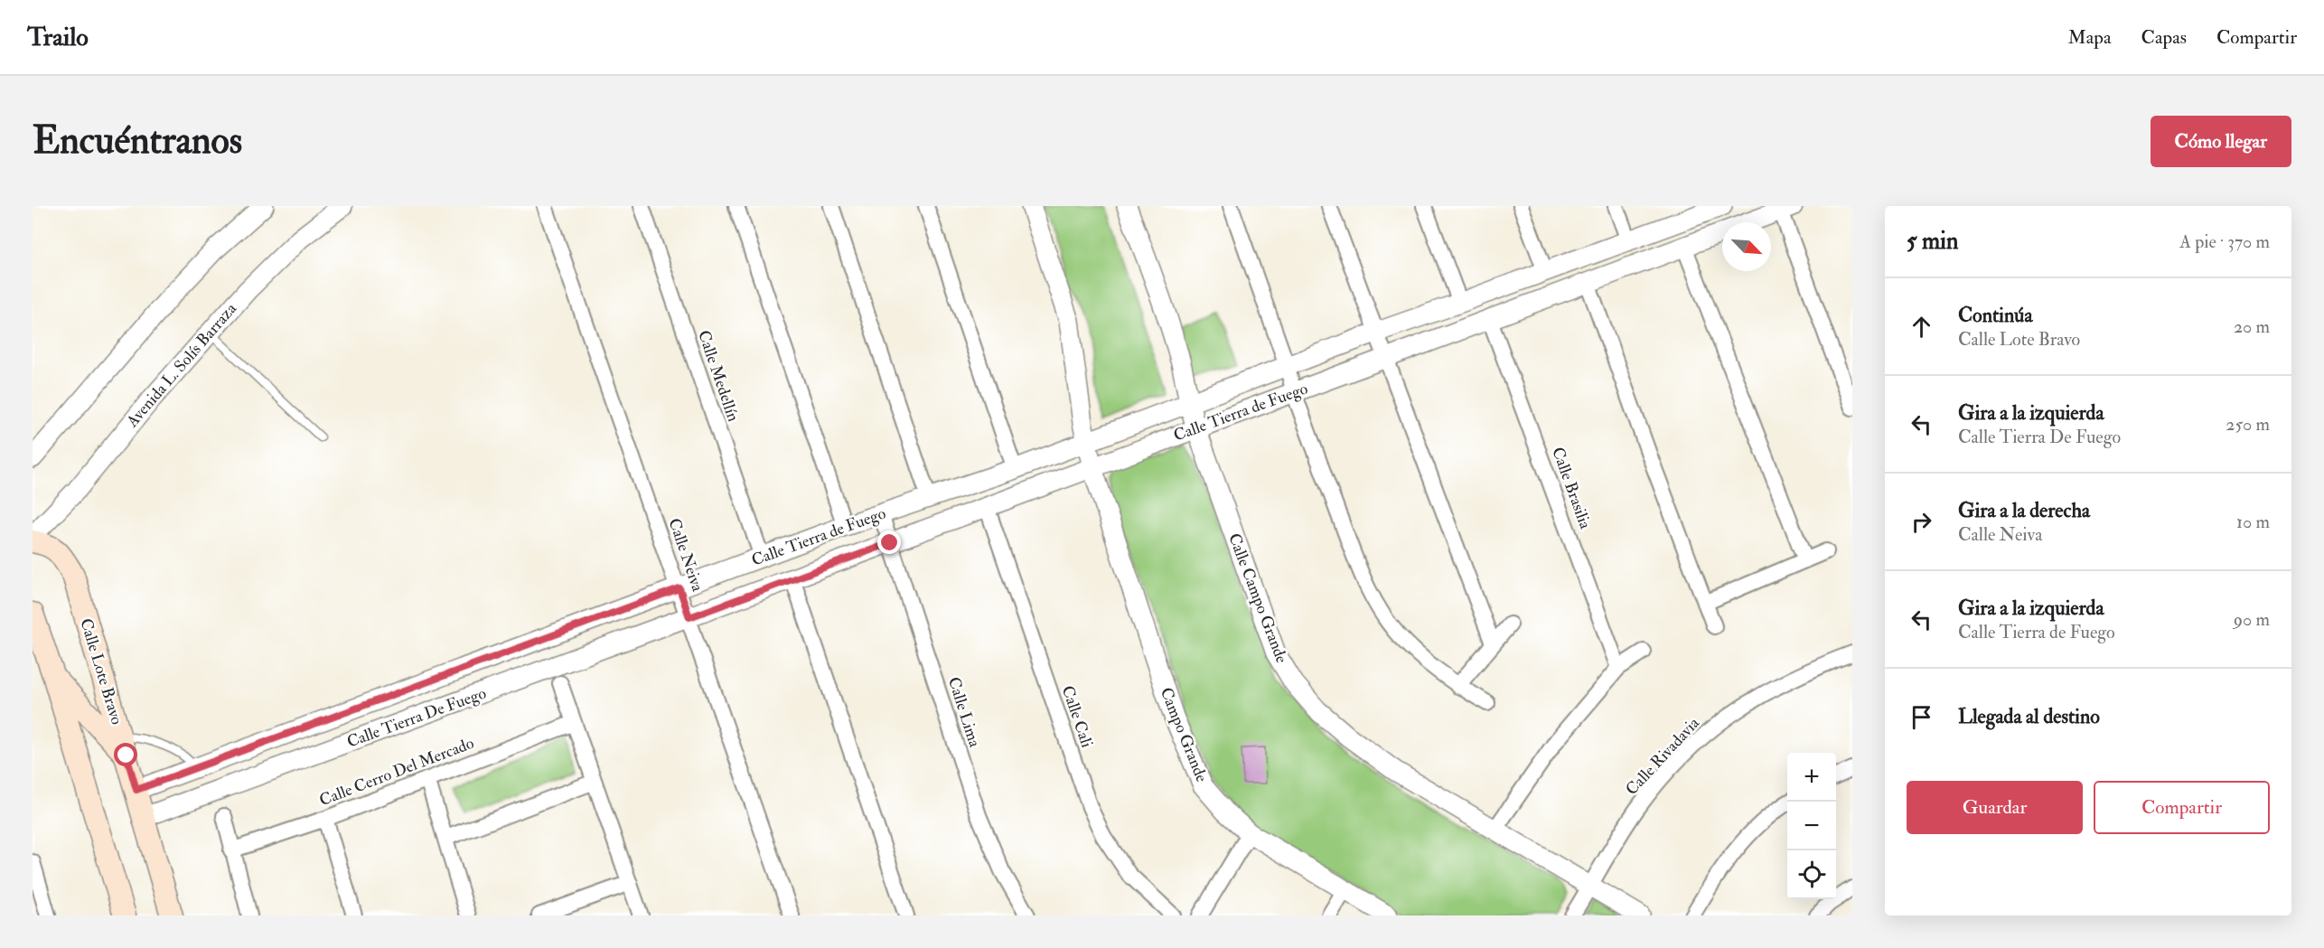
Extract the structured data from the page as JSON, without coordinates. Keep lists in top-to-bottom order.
{
  "streets": {
    "main road": ["Calle Lote Bravo"],
    "street": [
      "Avenida L. Solís Barraza",
      "Calle Medellín",
      "Calle Tierra de Fuego",
      "Calle Brasilia",
      "Calle Neiva",
      "Calle Campo Grande",
      "Calle Lima",
      "Calle Cali",
      "Calle Tierra De Fuego",
      "Campo Grande",
      "Calle Rivadavia",
      "Calle Cerro Del Mercado"
    ]
  },
  "crossings": [
    ["Calle Medellín", "Calle Tierra de Fuego"],
    ["Calle Tierra de Fuego", "Calle Brasilia"],
    ["Calle Tierra de Fuego", "Calle Neiva"],
    ["Calle Tierra de Fuego", "Calle Campo Grande"],
    ["Calle Tierra de Fuego", "Calle Lima"],
    ["Calle Tierra de Fuego", "Calle Cali"],
    ["Calle Tierra de Fuego", "Calle Tierra De Fuego"],
    ["Calle Tierra de Fuego", "Campo Grande"],
    ["Calle Neiva", "Calle Tierra De Fuego"],
    ["Calle Campo Grande", "Calle Rivadavia"],
    ["Calle Lote Bravo", "Calle Tierra De Fuego"]
  ],
  "north": "bottom right",
  "page": {
    "header": "Trailo",
    "nav": ["Mapa", "Capas", "Compartir"],
    "buttons": [
      "Cómo llegar",
      ["Guardar", "Compartir"]
    ],
    "title": "Encuéntranos",
    "heading": ["5 min", "A pie · 370 m"],
    "list": [
      ["Continúa", "Calle Lote Bravo", "20 m"],
      ["Gira a la izquierda", "Calle Tierra De Fuego", "250 m"],
      ["Gira a la derecha", "Calle Neiva", "10 m"],
      ["Gira a la izquierda", "Calle Tierra de Fuego", "90 m"],
      "Llegada al destino"
    ],
    "map_buttons": ["+", "−"]
  }
}
